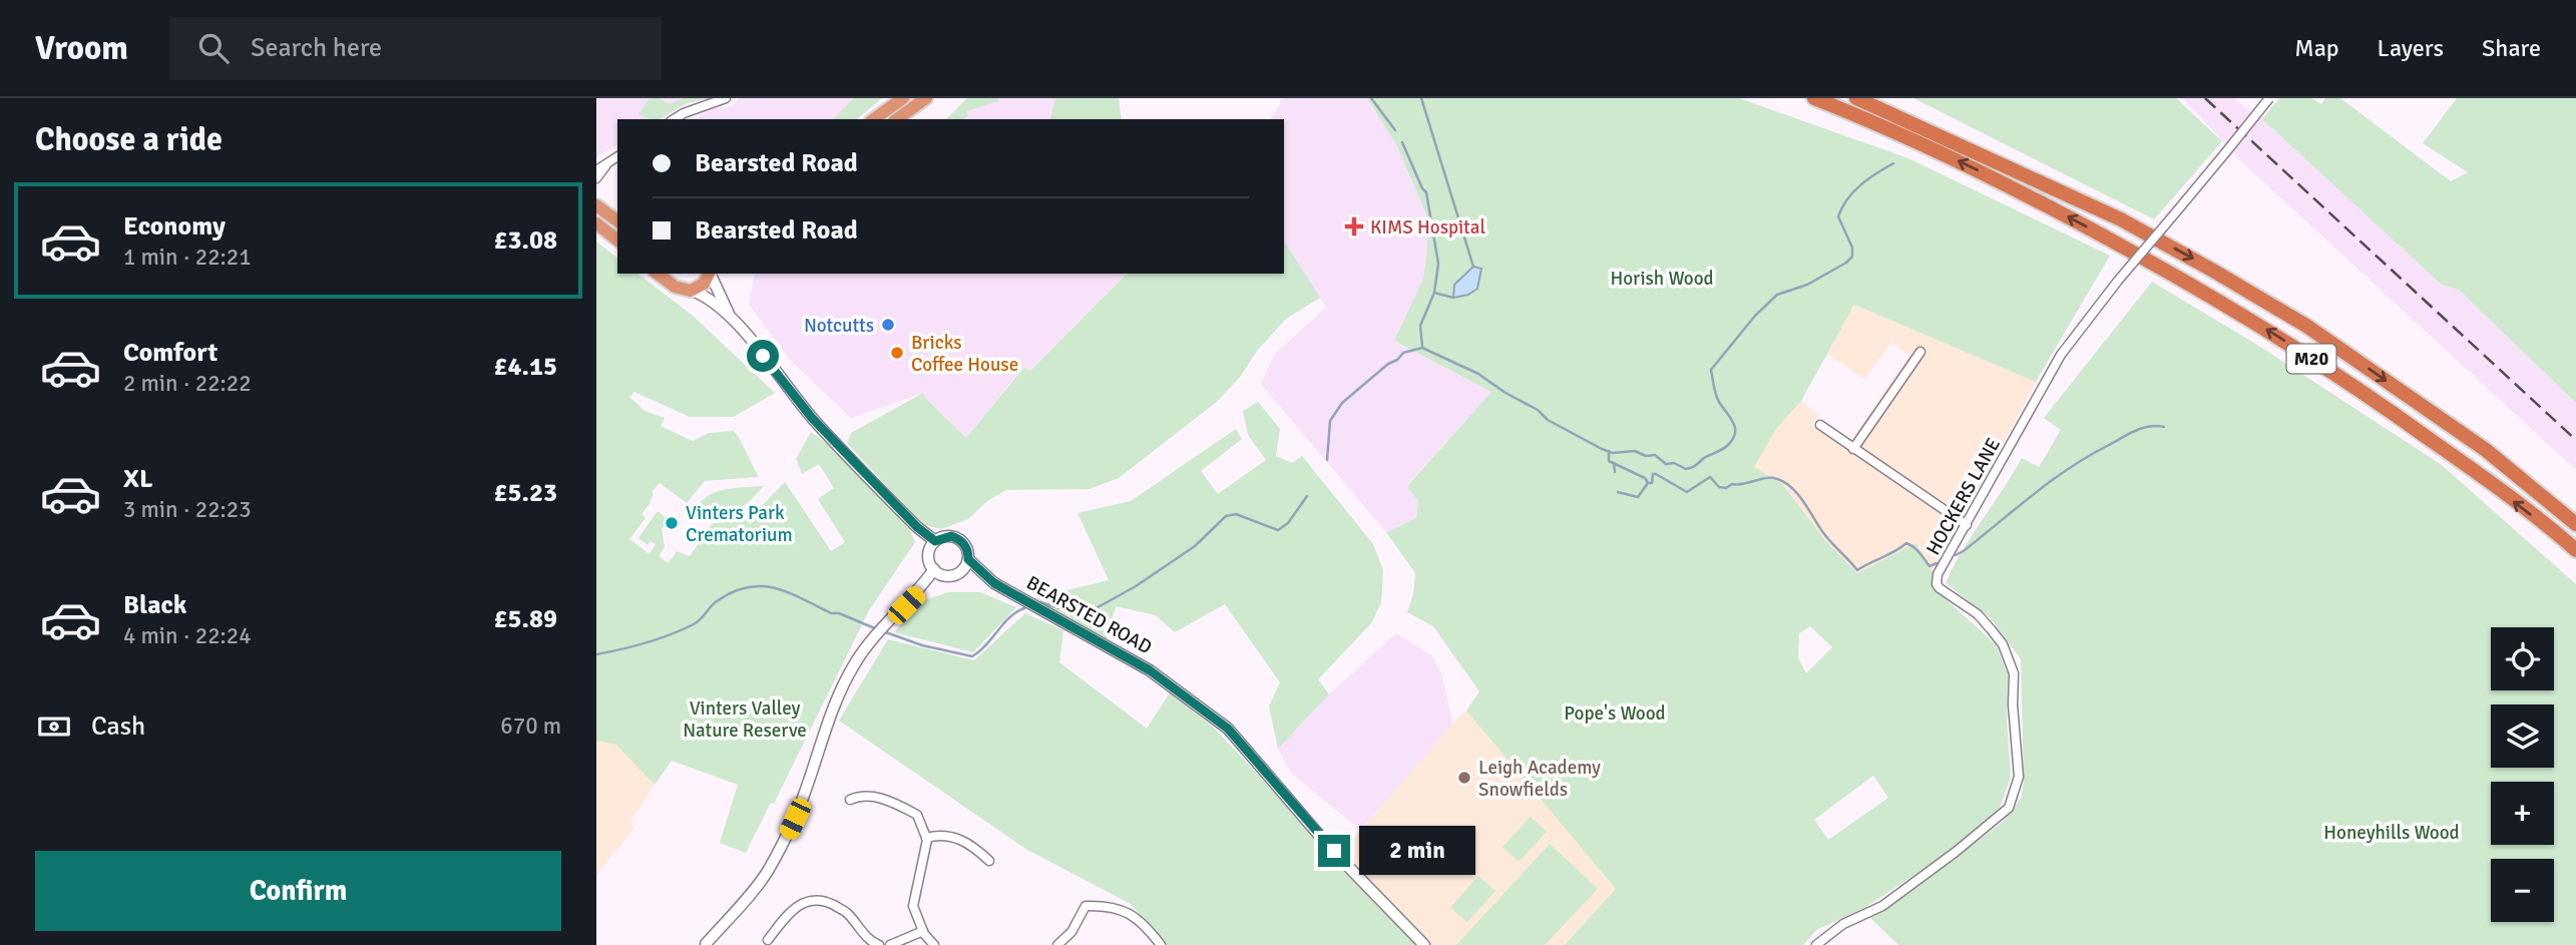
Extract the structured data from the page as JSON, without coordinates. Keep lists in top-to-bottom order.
{
  "streets": {
    "highway": ["M20"],
    "street": ["HOCKERS LANE", "BEARSTED ROAD"]
  },
  "parks": [
    "Horish Wood",
    "Vinters Valley Nature Reserve",
    "Pope's Wood",
    "Honeyhills Wood"
  ],
  "places": {
    "health": ["KIMS Hospital"],
    "other": [
      "Notcutts",
      "Bricks Coffee House",
      "Vinters Park Crematorium",
      "Leigh Academy Snowfields"
    ]
  },
  "page": {
    "header": "Vroom",
    "search": "Search here",
    "nav": ["Map", "Layers", "Share"],
    "heading": "Choose a ride",
    "banner": ["Bearsted Road", "Bearsted Road"],
    "list": [
      {
        "name": "Economy",
        "note": "1 min · 22:21",
        "value": "£3.08"
      },
      {
        "name": "Comfort",
        "note": "2 min · 22:22",
        "value": "£4.15"
      },
      {
        "name": "XL",
        "note": "3 min · 22:23",
        "value": "£5.23"
      },
      {
        "name": "Black",
        "note": "4 min · 22:24",
        "value": "£5.89"
      }
    ],
    "map_buttons": ["+", "−"],
    "pay": ["Cash", "670 m"],
    "bubble": "2 min",
    "buttons": "Confirm"
  }
}
